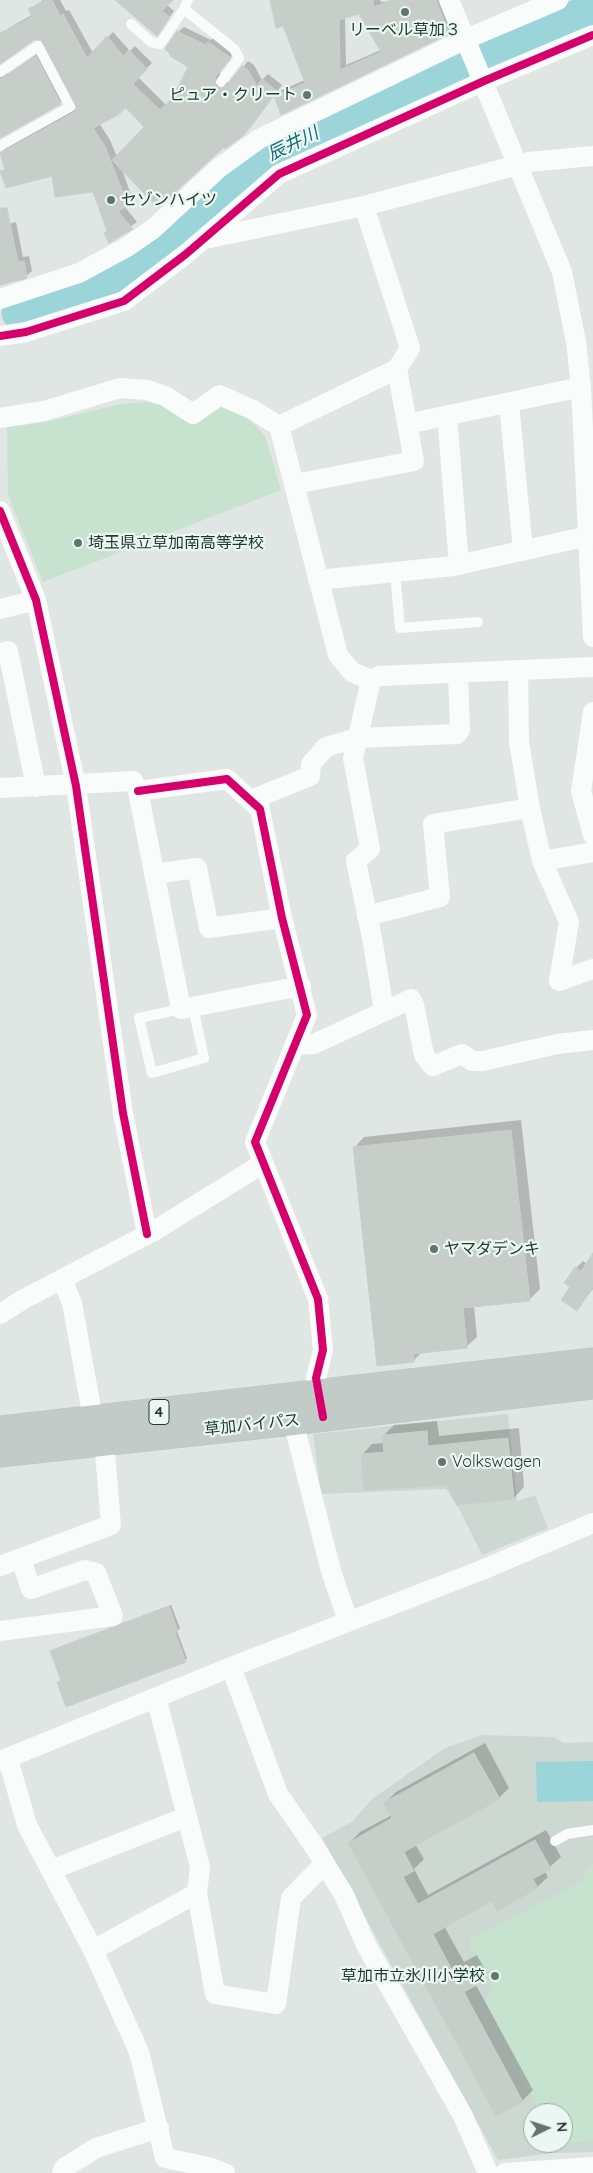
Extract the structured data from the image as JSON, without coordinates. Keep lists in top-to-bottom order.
{
  "streets": {
    "highway": ["4", "草加バイパス"]
  },
  "water": ["辰井川"],
  "places": [
    "リーベル草加３",
    "ピュア・クリート",
    "セゾンハイツ",
    "埼玉県立草加南高等学校",
    "ヤマダデンキ",
    "Volkswagen",
    "草加市立氷川小学校"
  ],
  "north": "right"
}
